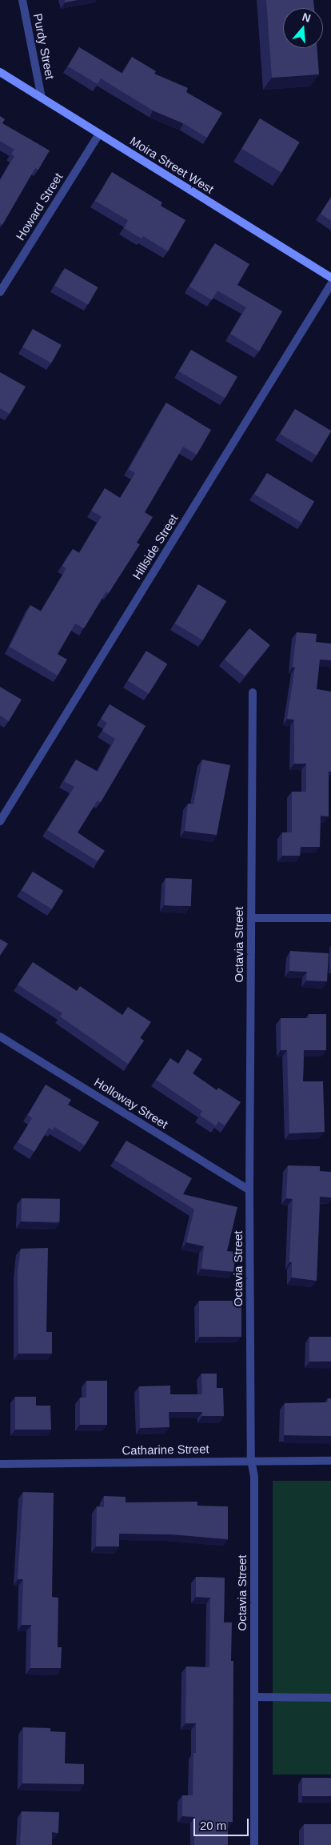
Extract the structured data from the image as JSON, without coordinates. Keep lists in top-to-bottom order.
{
  "streets": {
    "main road": ["Moira Street West"],
    "street": [
      "Purdy Street",
      "Howard Street",
      "Hillside Street",
      "Octavia Street",
      "Holloway Street",
      "Catharine Street"
    ]
  },
  "crossings": [
    ["Purdy Street", "Moira Street West"],
    ["Moira Street West", "Howard Street"],
    ["Octavia Street", "Holloway Street"],
    ["Octavia Street", "Catharine Street"]
  ],
  "scale_bar": "20 m",
  "north": "top"
}
